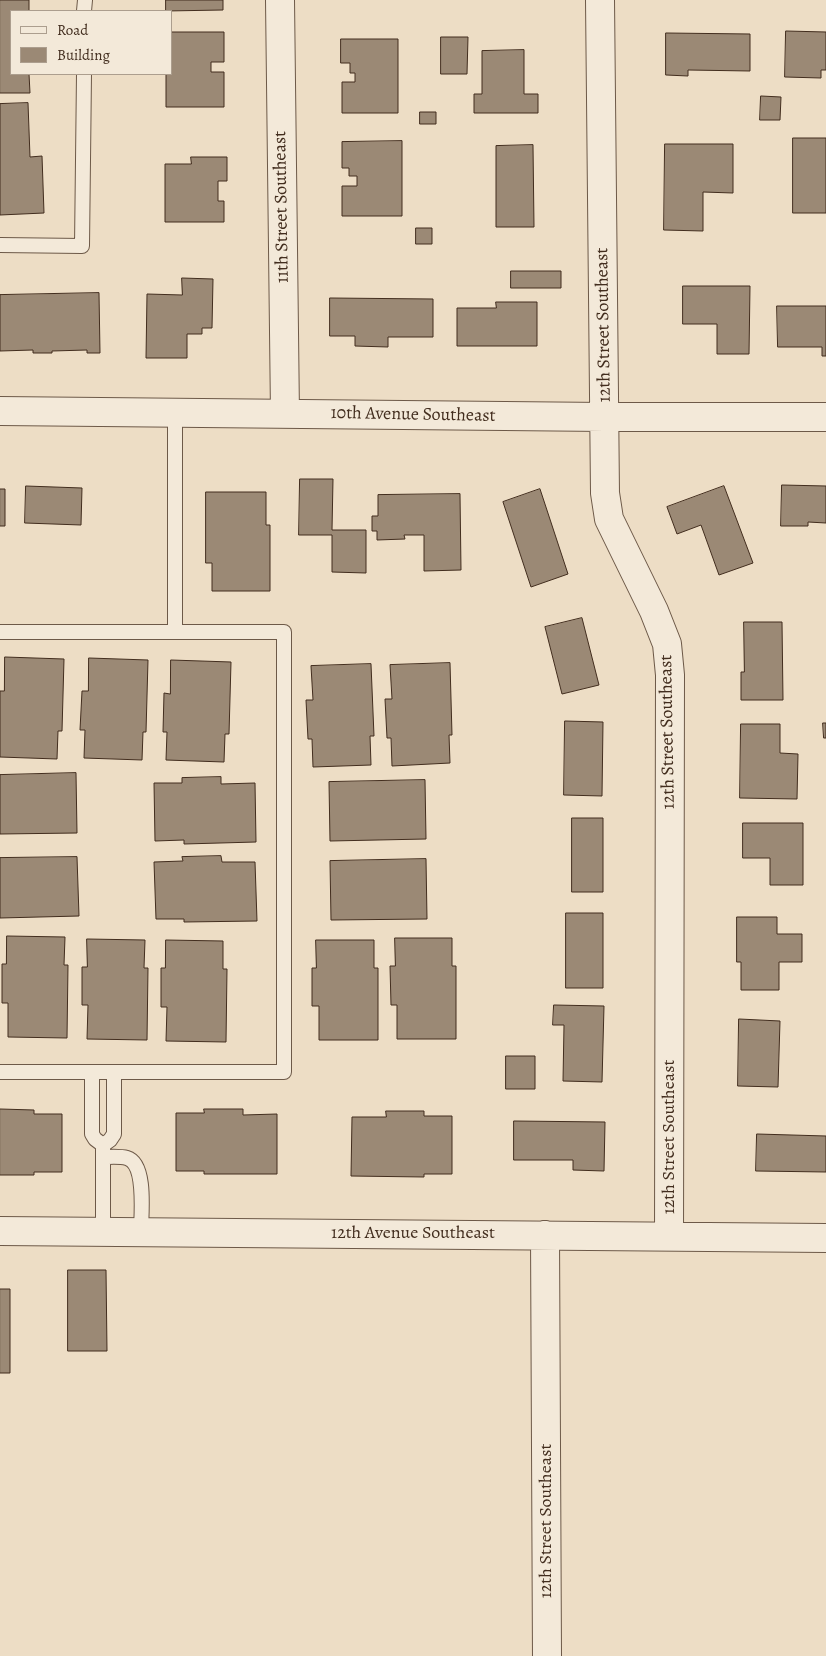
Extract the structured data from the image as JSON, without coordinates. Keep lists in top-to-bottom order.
{
  "streets": {
    "street": [
      "11th Street Southeast",
      "12th Street Southeast",
      "10th Avenue Southeast",
      "12th Avenue Southeast"
    ]
  },
  "crossings": [
    ["11th Street Southeast", "10th Avenue Southeast"],
    ["12th Street Southeast", "10th Avenue Southeast"],
    ["12th Street Southeast", "12th Avenue Southeast"]
  ],
  "legend": ["Road", "Building"]
}
